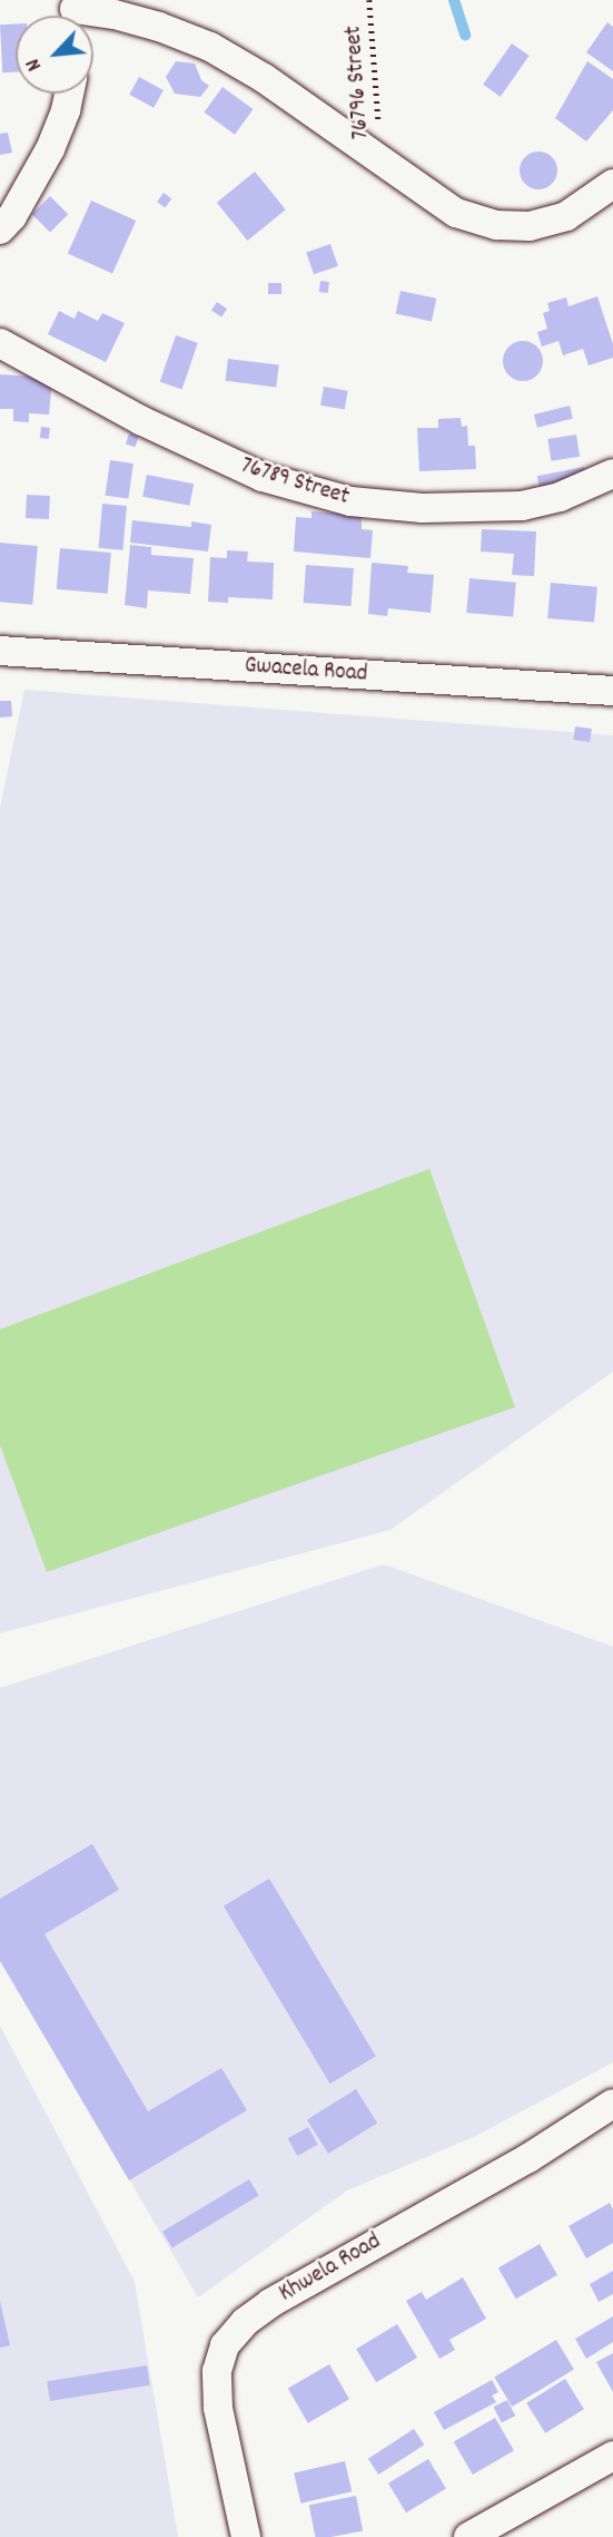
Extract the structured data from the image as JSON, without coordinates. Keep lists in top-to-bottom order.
{
  "streets": {
    "street": ["76789 Street", "Gwacela Road", "Khwela Road"],
    "path": ["76796 Street"]
  },
  "north": "bottom left"
}
